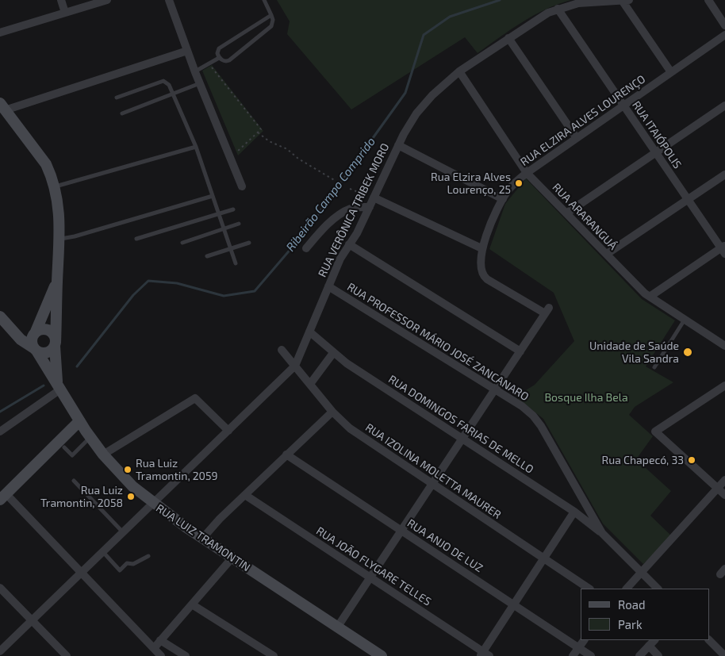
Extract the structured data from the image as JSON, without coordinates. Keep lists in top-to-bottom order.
{
  "streets": {
    "main road": ["RUA LUIZ TRAMONTIN"],
    "street": [
      "RUA ELZIRA ALVES LOURENÇO",
      "RUA ITAIÓPOLIS",
      "RUA VERÔNICA TRIBEK MORO",
      "RUA ARARANGUÁ",
      "RUA PROFESSOR MÁRIO JOSÉ ZANCANARO",
      "RUA DOMINGOS FARIAS DE MELLO",
      "RUA IZOLINA MOLETTA MAURER",
      "RUA ANJO DE LUZ",
      "RUA JOÃO FLYGARE TELLES"
    ]
  },
  "crossings": [
    ["RUA ELZIRA ALVES LOURENÇO", "RUA ITAIÓPOLIS"],
    ["RUA ELZIRA ALVES LOURENÇO", "RUA ARARANGUÁ"],
    ["RUA ITAIÓPOLIS", "RUA VERÔNICA TRIBEK MORO"],
    ["RUA VERÔNICA TRIBEK MORO", "RUA ARARANGUÁ"],
    ["RUA VERÔNICA TRIBEK MORO", "RUA PROFESSOR MÁRIO JOSÉ ZANCANARO"],
    ["RUA VERÔNICA TRIBEK MORO", "RUA DOMINGOS FARIAS DE MELLO"],
    ["RUA VERÔNICA TRIBEK MORO", "RUA IZOLINA MOLETTA MAURER"],
    ["RUA VERÔNICA TRIBEK MORO", "RUA LUIZ TRAMONTIN"],
    ["RUA PROFESSOR MÁRIO JOSÉ ZANCANARO", "RUA DOMINGOS FARIAS DE MELLO"]
  ],
  "water": ["Ribeirão Campo Comprido"],
  "parks": ["Bosque Ilha Bela"],
  "places": [
    "Rua Elzira Alves Lourenço, 25",
    "Unidade de Saúde Vila Sandra",
    "Rua Chapecó, 33",
    "Rua Luiz Tramontin, 2059",
    "Rua Luiz Tramontin, 2058"
  ],
  "legend": ["Road", "Park"]
}
